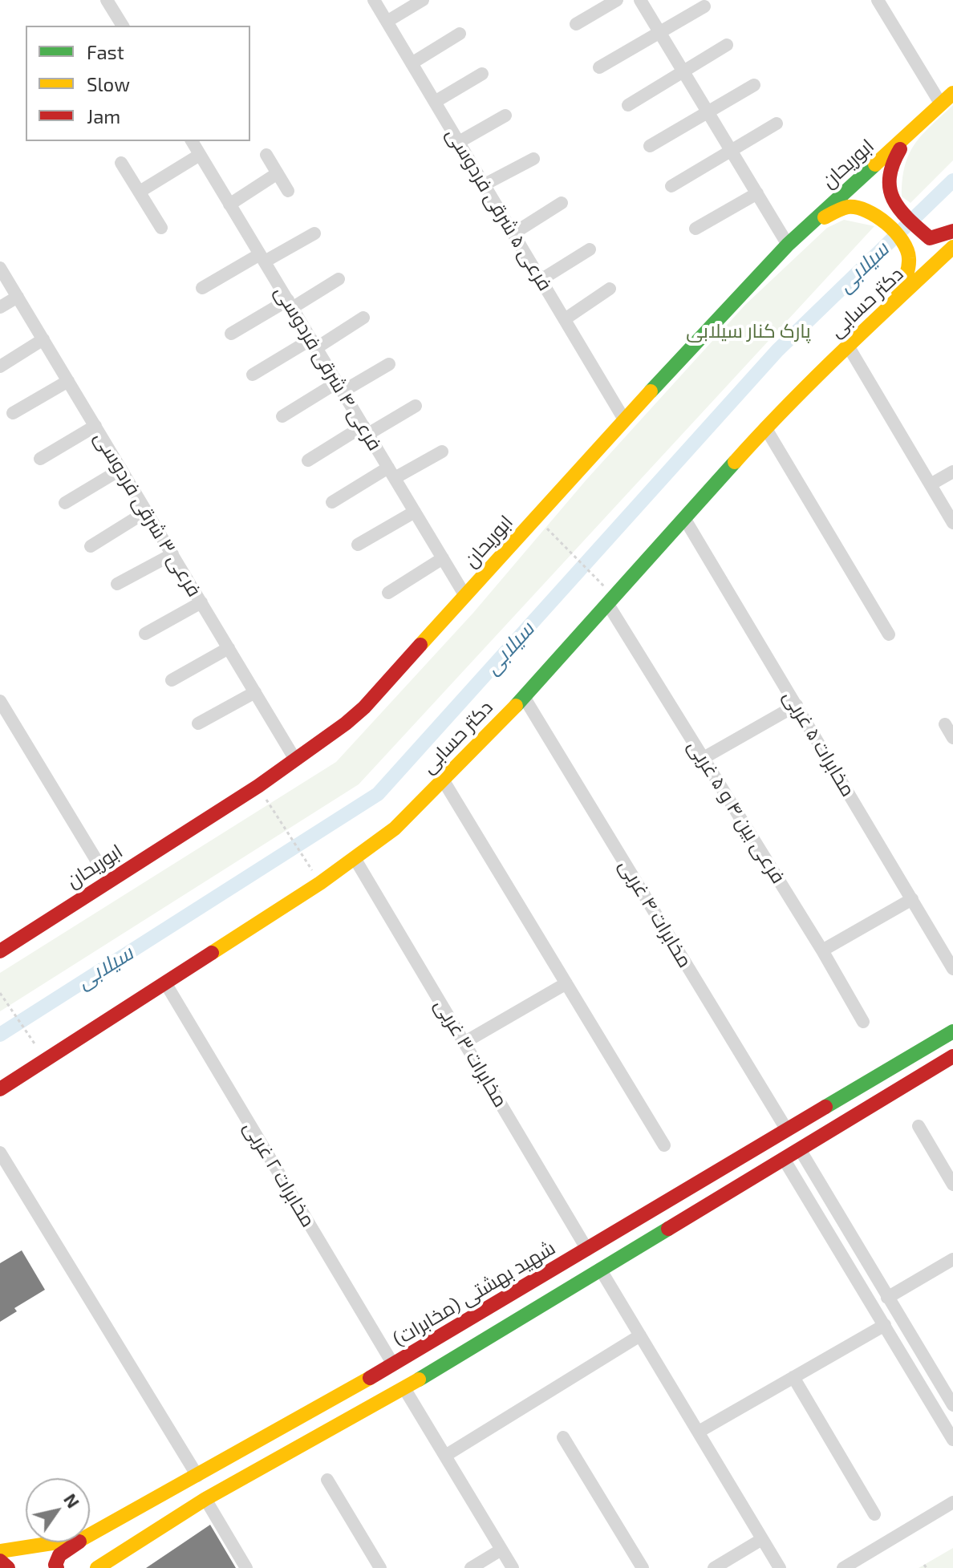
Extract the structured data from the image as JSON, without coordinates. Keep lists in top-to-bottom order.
{
  "streets": {
    "main road": ["ابوریحان", "دکتر حسابی", "شهید بهشتی (مخابرات)"],
    "street": [
      "فرعی ۵ شرقی فردوسی",
      "فرعی ۴ شرقی فردوسی",
      "فرعی ۳ شرقی فردوسی",
      "مخابرات ۵ غربی",
      "فرعی بین ۴ و ۵ غربی",
      "مخابرات ۴ غربی",
      "مخابرات ۳ غربی",
      "مخابرات ۲ غربی"
    ]
  },
  "crossings": [
    ["ابوریحان", "فرعی ۵ شرقی فردوسی"],
    ["ابوریحان", "فرعی ۴ شرقی فردوسی"],
    ["ابوریحان", "فرعی ۳ شرقی فردوسی"],
    ["دکتر حسابی", "مخابرات ۵ غربی"],
    ["دکتر حسابی", "فرعی بین ۴ و ۵ غربی"],
    ["دکتر حسابی", "مخابرات ۴ غربی"],
    ["دکتر حسابی", "مخابرات ۳ غربی"],
    ["دکتر حسابی", "مخابرات ۲ غربی"],
    ["مخابرات ۴ غربی", "شهید بهشتی (مخابرات)"],
    ["مخابرات ۳ غربی", "شهید بهشتی (مخابرات)"],
    ["مخابرات ۲ غربی", "شهید بهشتی (مخابرات)"]
  ],
  "water": ["سیلابی"],
  "parks": ["پارک کنار سیلابی"],
  "legend": ["Fast", "Slow", "Jam"],
  "north": "top right"
}
